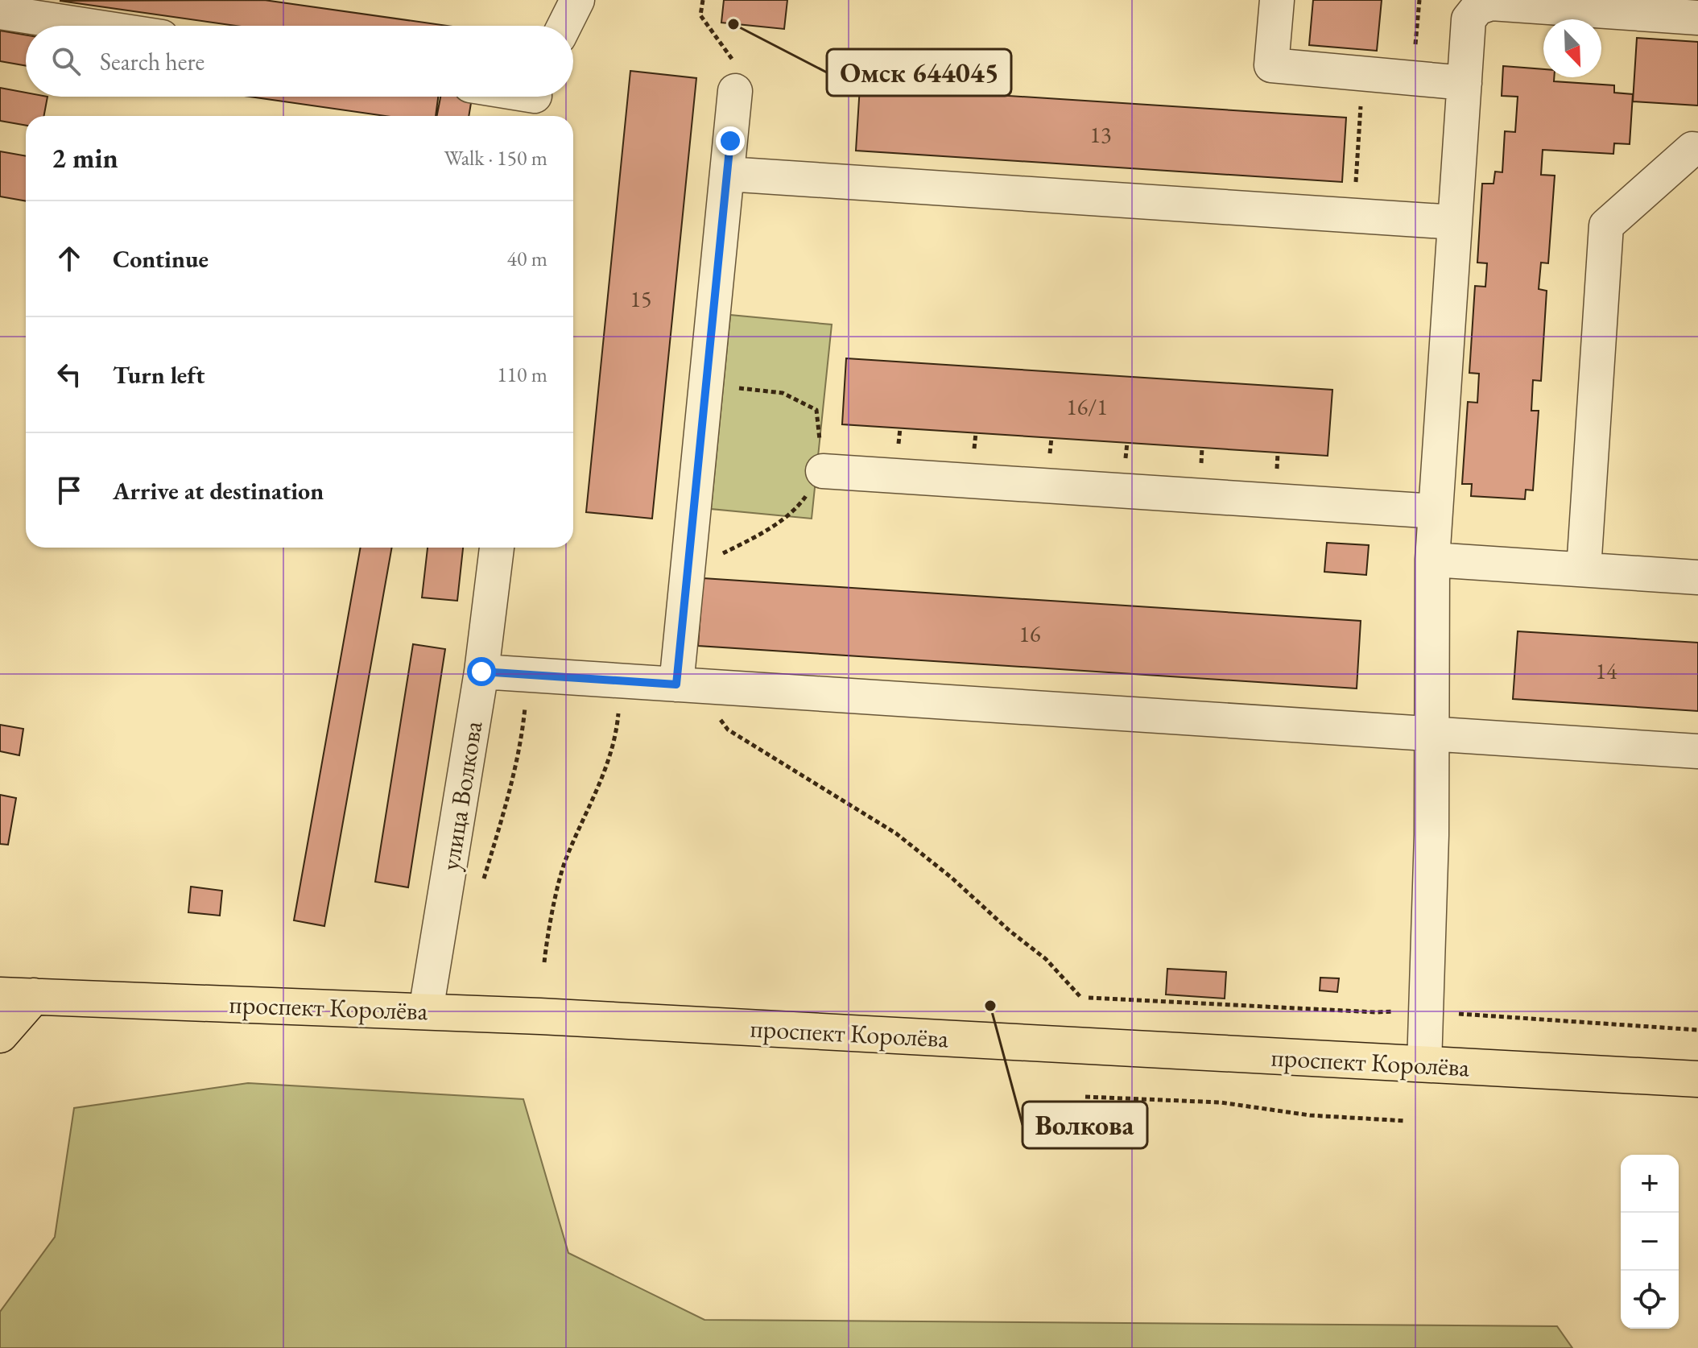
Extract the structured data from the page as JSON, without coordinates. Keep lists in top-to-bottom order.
{
  "streets": {
    "main road": ["проспект Королёва"],
    "street": ["улица Волкова"]
  },
  "crossings": [
    ["улица Волкова", "проспект Королёва"]
  ],
  "places": ["Омск 644045", "Волкова"],
  "house_numbers": [
    "13",
    "15",
    "16/1",
    "16",
    "14"
  ],
  "north": "bottom right",
  "page": {
    "search": "Search here",
    "heading": ["2 min", "Walk · 150 m"],
    "list": [
      ["Continue", "40 m"],
      ["Turn left", "110 m"],
      "Arrive at destination"
    ],
    "map_buttons": ["+", "−"]
  }
}
